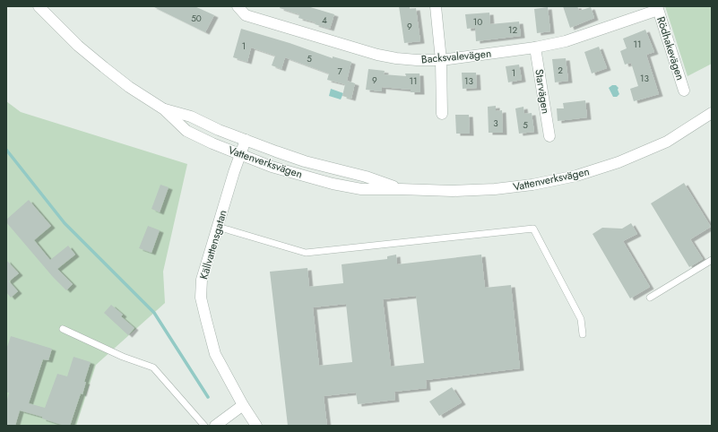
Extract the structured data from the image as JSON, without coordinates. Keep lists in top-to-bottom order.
{
  "streets": {
    "street": [
      "Rödhakevägen",
      "Backsvalevägen",
      "Starvägen",
      "Vattenverksvägen",
      "Källvattensgatan"
    ]
  },
  "crossings": [
    ["Rödhakevägen", "Backsvalevägen"],
    ["Backsvalevägen", "Starvägen"],
    ["Vattenverksvägen", "Källvattensgatan"]
  ],
  "house_numbers": [
    "50",
    "4",
    "10",
    "9",
    "12",
    "11",
    "1",
    "5",
    "2",
    "7",
    "1",
    "13",
    "9",
    "11",
    "13",
    "3",
    "5"
  ]
}
